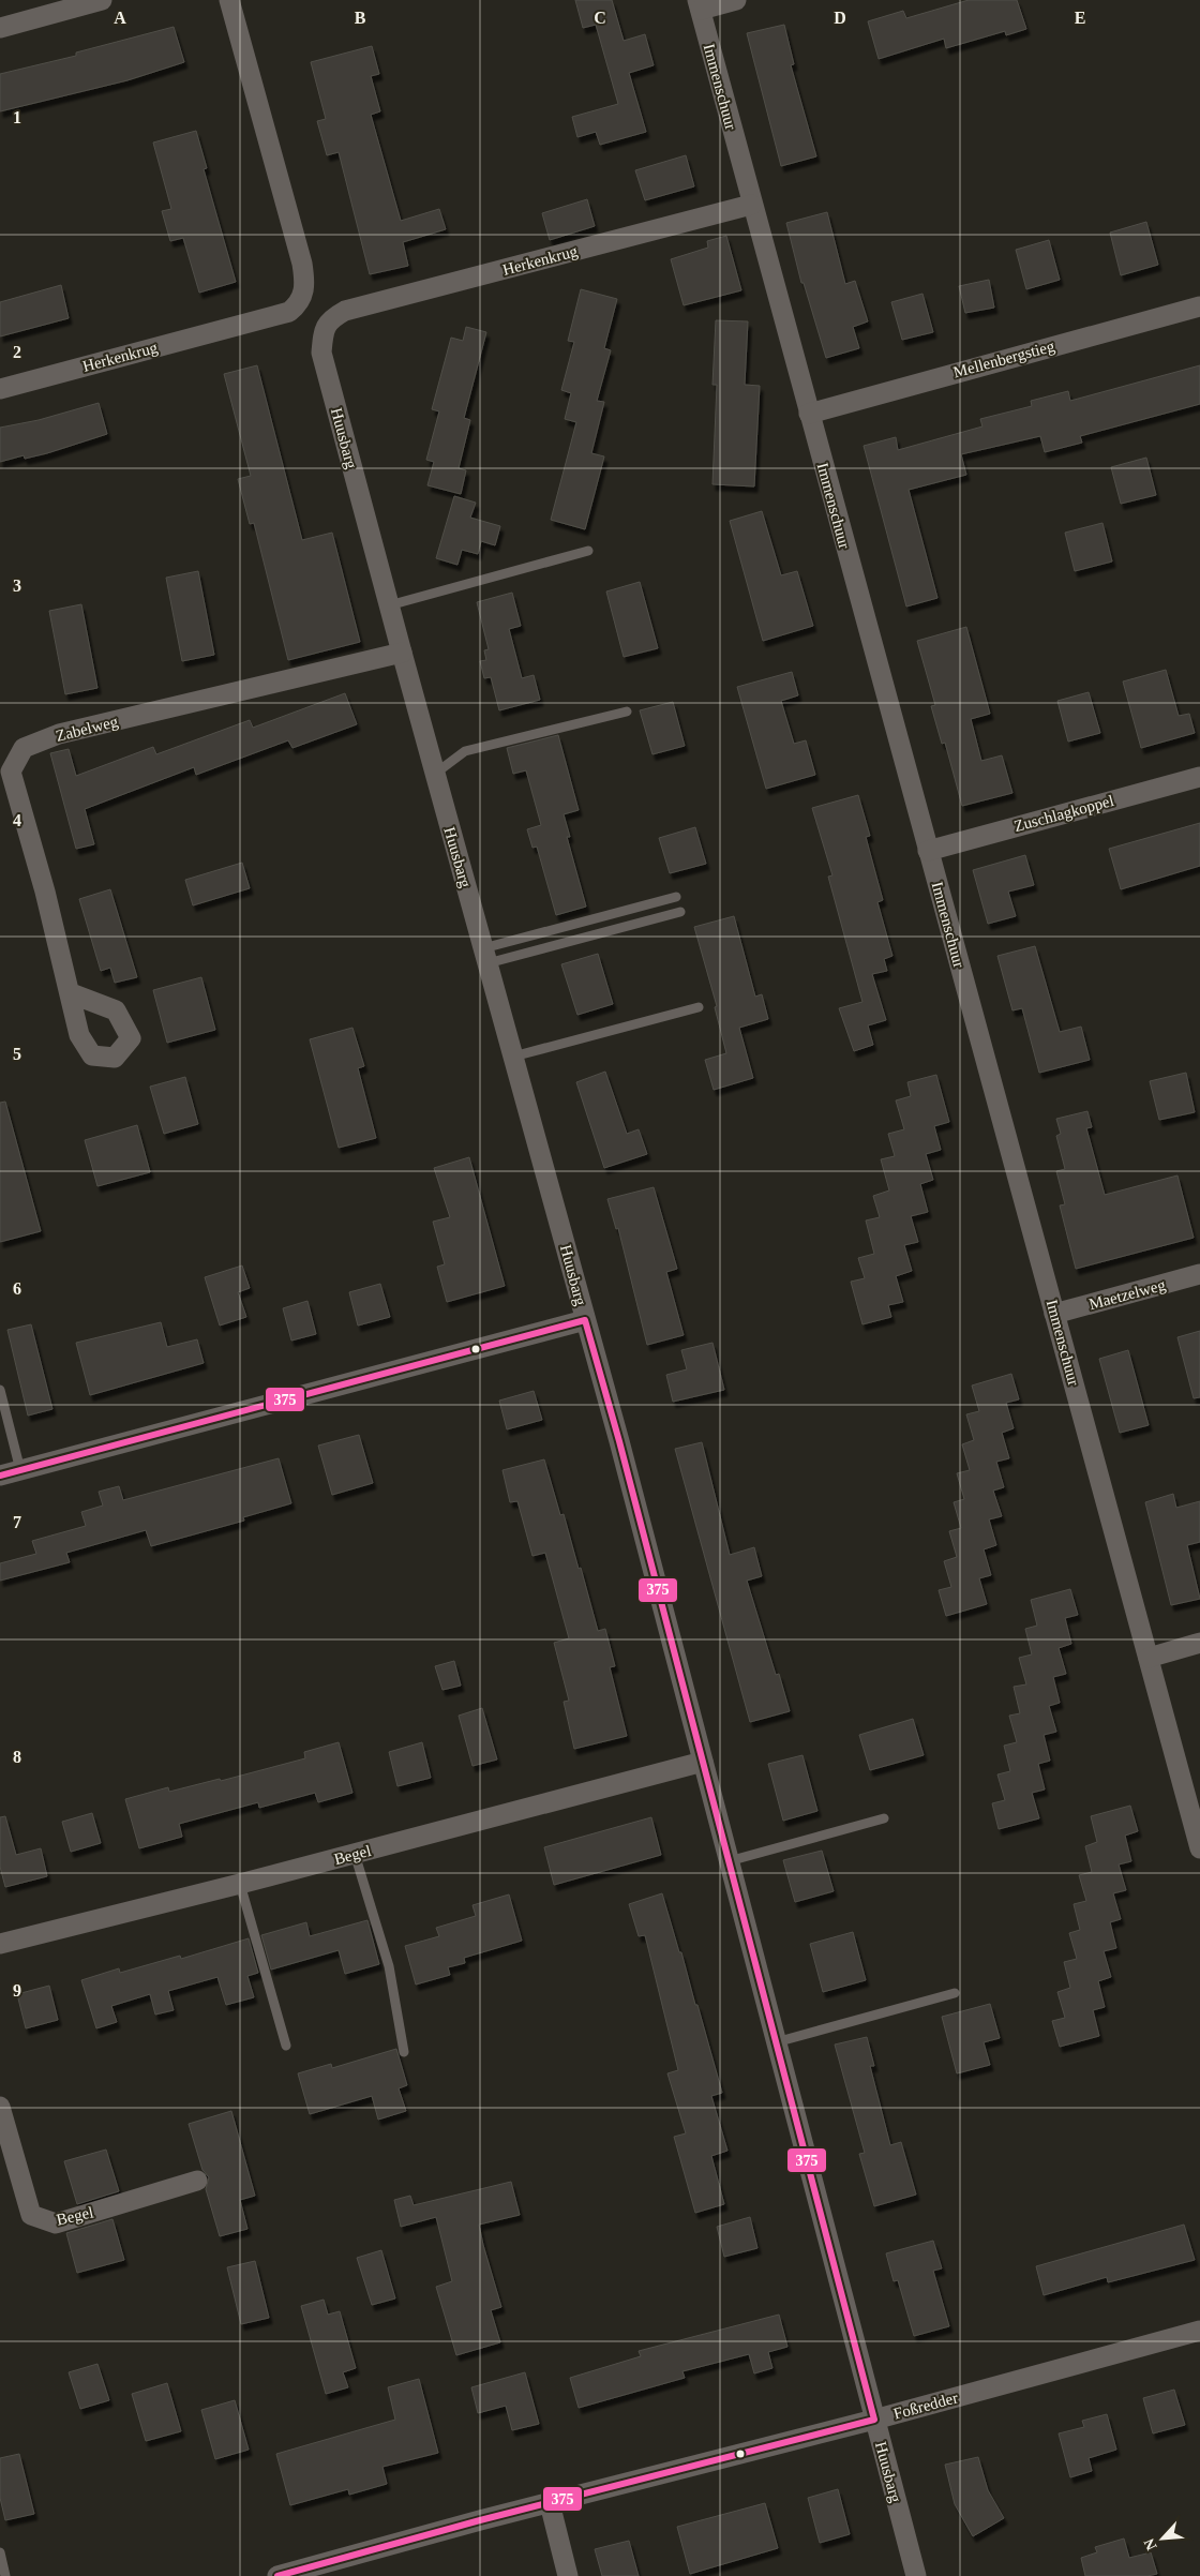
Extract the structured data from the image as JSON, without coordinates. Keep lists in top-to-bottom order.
{
  "streets": {
    "street": [
      "Immenschuur",
      "Herkenkrug",
      "Mellenbergstieg",
      "Huusbarg",
      "Zabelweg",
      "Zuschlagkoppel",
      "Maetzelweg",
      "Begel",
      "Foßredder"
    ]
  },
  "crossings": [
    ["Immenschuur", "Herkenkrug"],
    ["Immenschuur", "Mellenbergstieg"],
    ["Immenschuur", "Zuschlagkoppel"],
    ["Immenschuur", "Maetzelweg"],
    ["Herkenkrug", "Huusbarg"],
    ["Huusbarg", "Zabelweg"],
    ["Huusbarg", "Begel"],
    ["Huusbarg", "Foßredder"]
  ],
  "lines": ["transit line 375"],
  "north": "bottom left",
  "grid": {
    "columns": [
      "A",
      "B",
      "C",
      "D",
      "E"
    ],
    "rows": [
      "1",
      "2",
      "3",
      "4",
      "5",
      "6",
      "7",
      "8",
      "9"
    ]
  }
}
